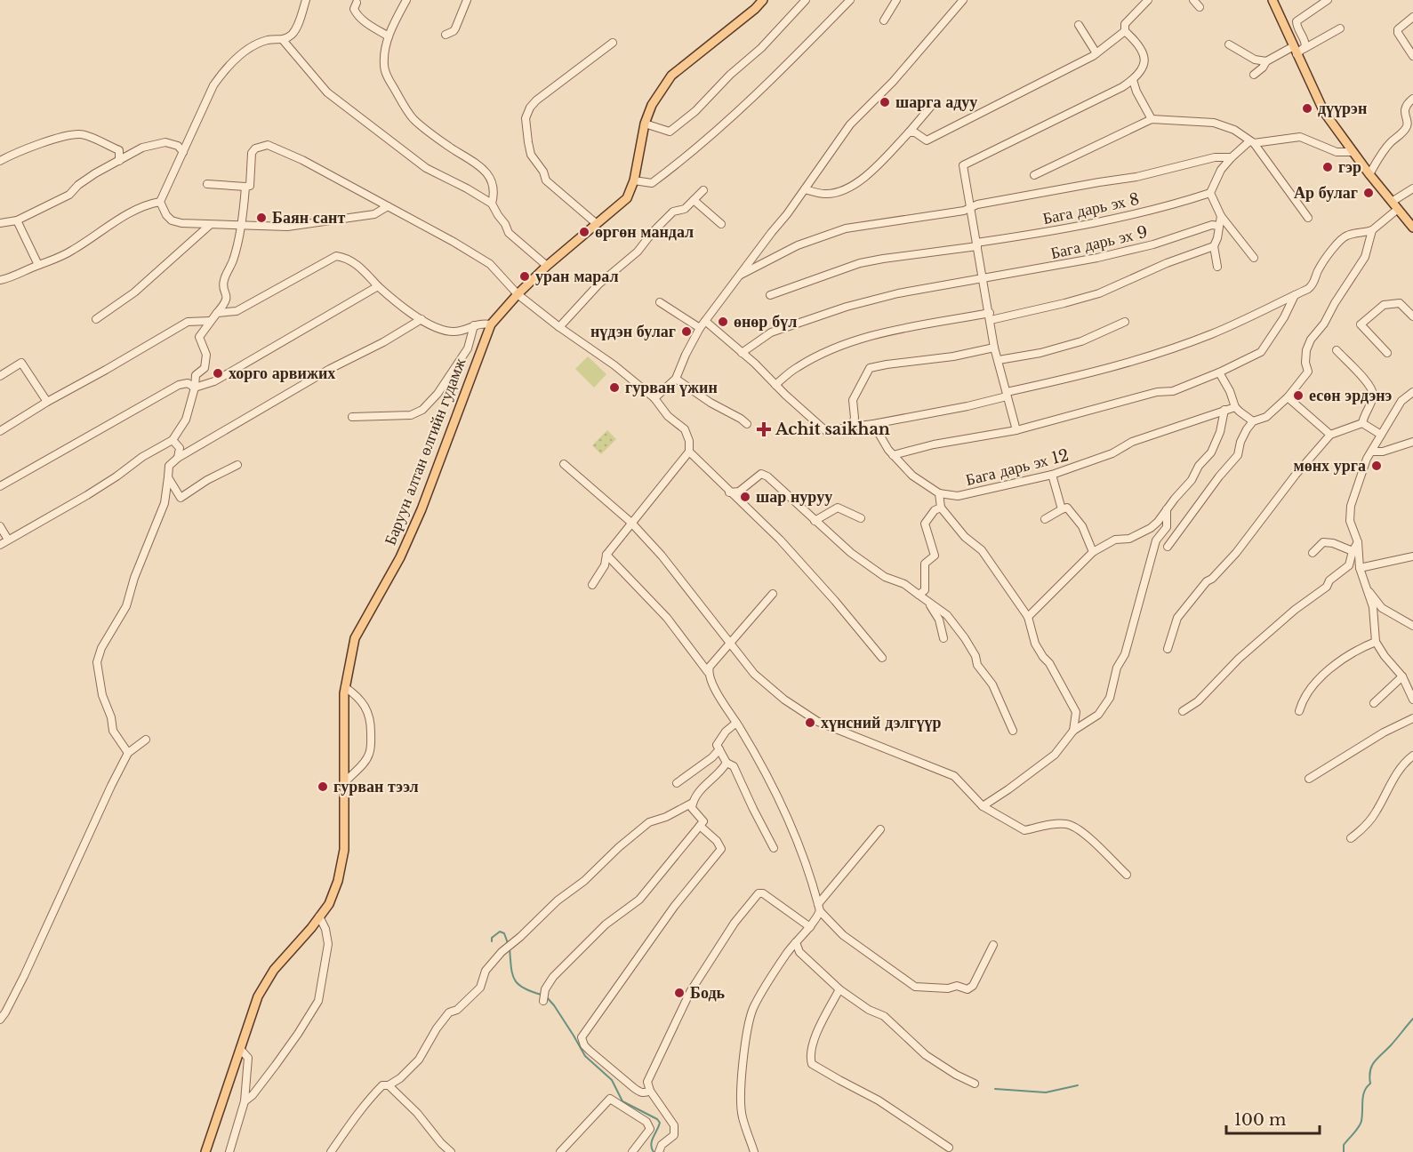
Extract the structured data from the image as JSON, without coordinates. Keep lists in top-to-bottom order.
{
  "streets": {
    "main road": ["Баруун алтан өлгийн гудамж"],
    "street": ["Бага дарь эх 8", "Бага дарь эх 9", "Бага дарь эх 12"]
  },
  "places": {
    "other": [
      "шарга адуу",
      "дүүрэн",
      "гэр",
      "Ар булаг",
      "Баян сант",
      "өргөн мандал",
      "уран марал",
      "өнөр бүл",
      "нүдэн булаг",
      "хорго арвижих",
      "гурван үжин",
      "есөн эрдэнэ",
      "мөнх урга",
      "шар нуруу",
      "хүнсний дэлгүүр",
      "гурван тээл",
      "Бодь"
    ],
    "health": ["Achit saikhan"]
  },
  "scale_bar": "100 m"
}
